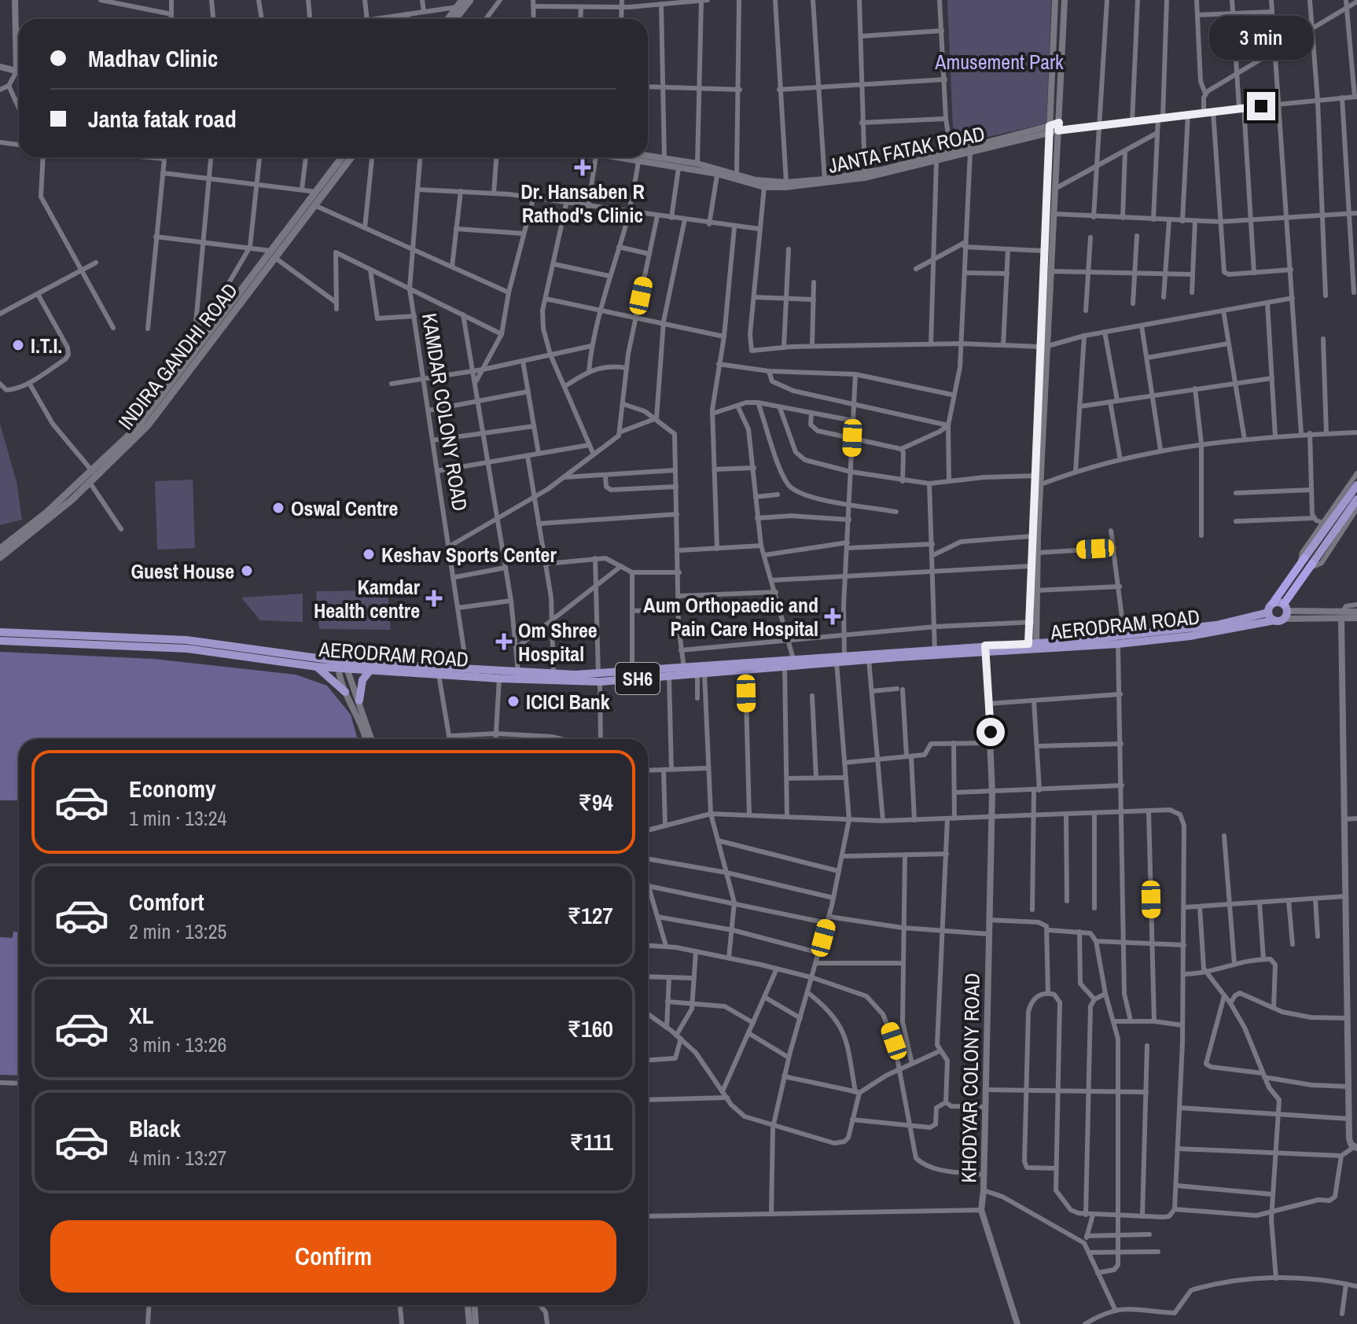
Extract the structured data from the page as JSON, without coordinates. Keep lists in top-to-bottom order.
{
  "streets": {
    "main road": ["INDIRA GANDHI ROAD", "AERODRAM ROAD", "SH6"],
    "street": ["JANTA FATAK ROAD", "KAMDAR COLONY ROAD", "KHODYAR COLONY ROAD"]
  },
  "crossings": [
    ["KAMDAR COLONY ROAD", "AERODRAM ROAD"],
    ["AERODRAM ROAD", "SH6"],
    ["AERODRAM ROAD", "KHODYAR COLONY ROAD"]
  ],
  "parks": ["Amusement Park"],
  "places": {
    "health": [
      "Dr. Hansaben R Rathod's Clinic",
      "Kamdar Health centre",
      "Aum Orthopaedic and Pain Care Hospital",
      "Om Shree Hospital"
    ],
    "other": [
      "I.T.I.",
      "Oswal Centre",
      "Keshav Sports Center",
      "Guest House",
      "ICICI Bank"
    ]
  },
  "page": {
    "bubble": "3 min",
    "banner": ["Madhav Clinic", "Janta fatak road"],
    "list": [
      {
        "name": "Economy",
        "note": "1 min · 13:24",
        "value": "₹94"
      },
      {
        "name": "Comfort",
        "note": "2 min · 13:25",
        "value": "₹127"
      },
      {
        "name": "XL",
        "note": "3 min · 13:26",
        "value": "₹160"
      },
      {
        "name": "Black",
        "note": "4 min · 13:27",
        "value": "₹111"
      }
    ],
    "buttons": "Confirm"
  }
}
